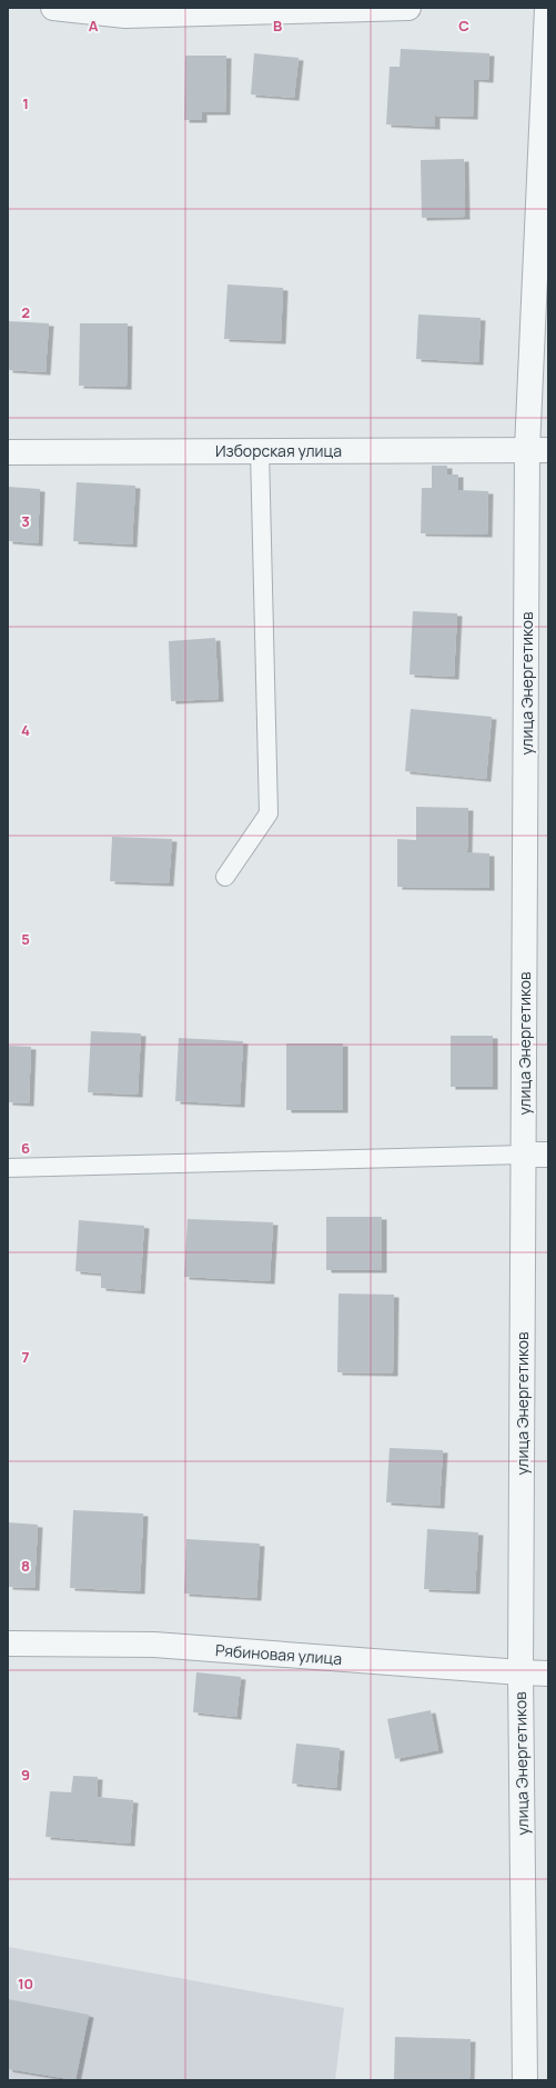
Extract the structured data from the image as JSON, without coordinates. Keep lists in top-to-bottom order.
{
  "streets": {
    "street": ["Изборская улица", "улица Энергетиков", "Рябиновая улица"]
  },
  "crossings": [
    ["Изборская улица", "улица Энергетиков"],
    ["улица Энергетиков", "Рябиновая улица"]
  ],
  "grid": {
    "columns": ["A", "B", "C"],
    "rows": [
      "1",
      "2",
      "3",
      "4",
      "5",
      "6",
      "7",
      "8",
      "9",
      "10"
    ]
  }
}
